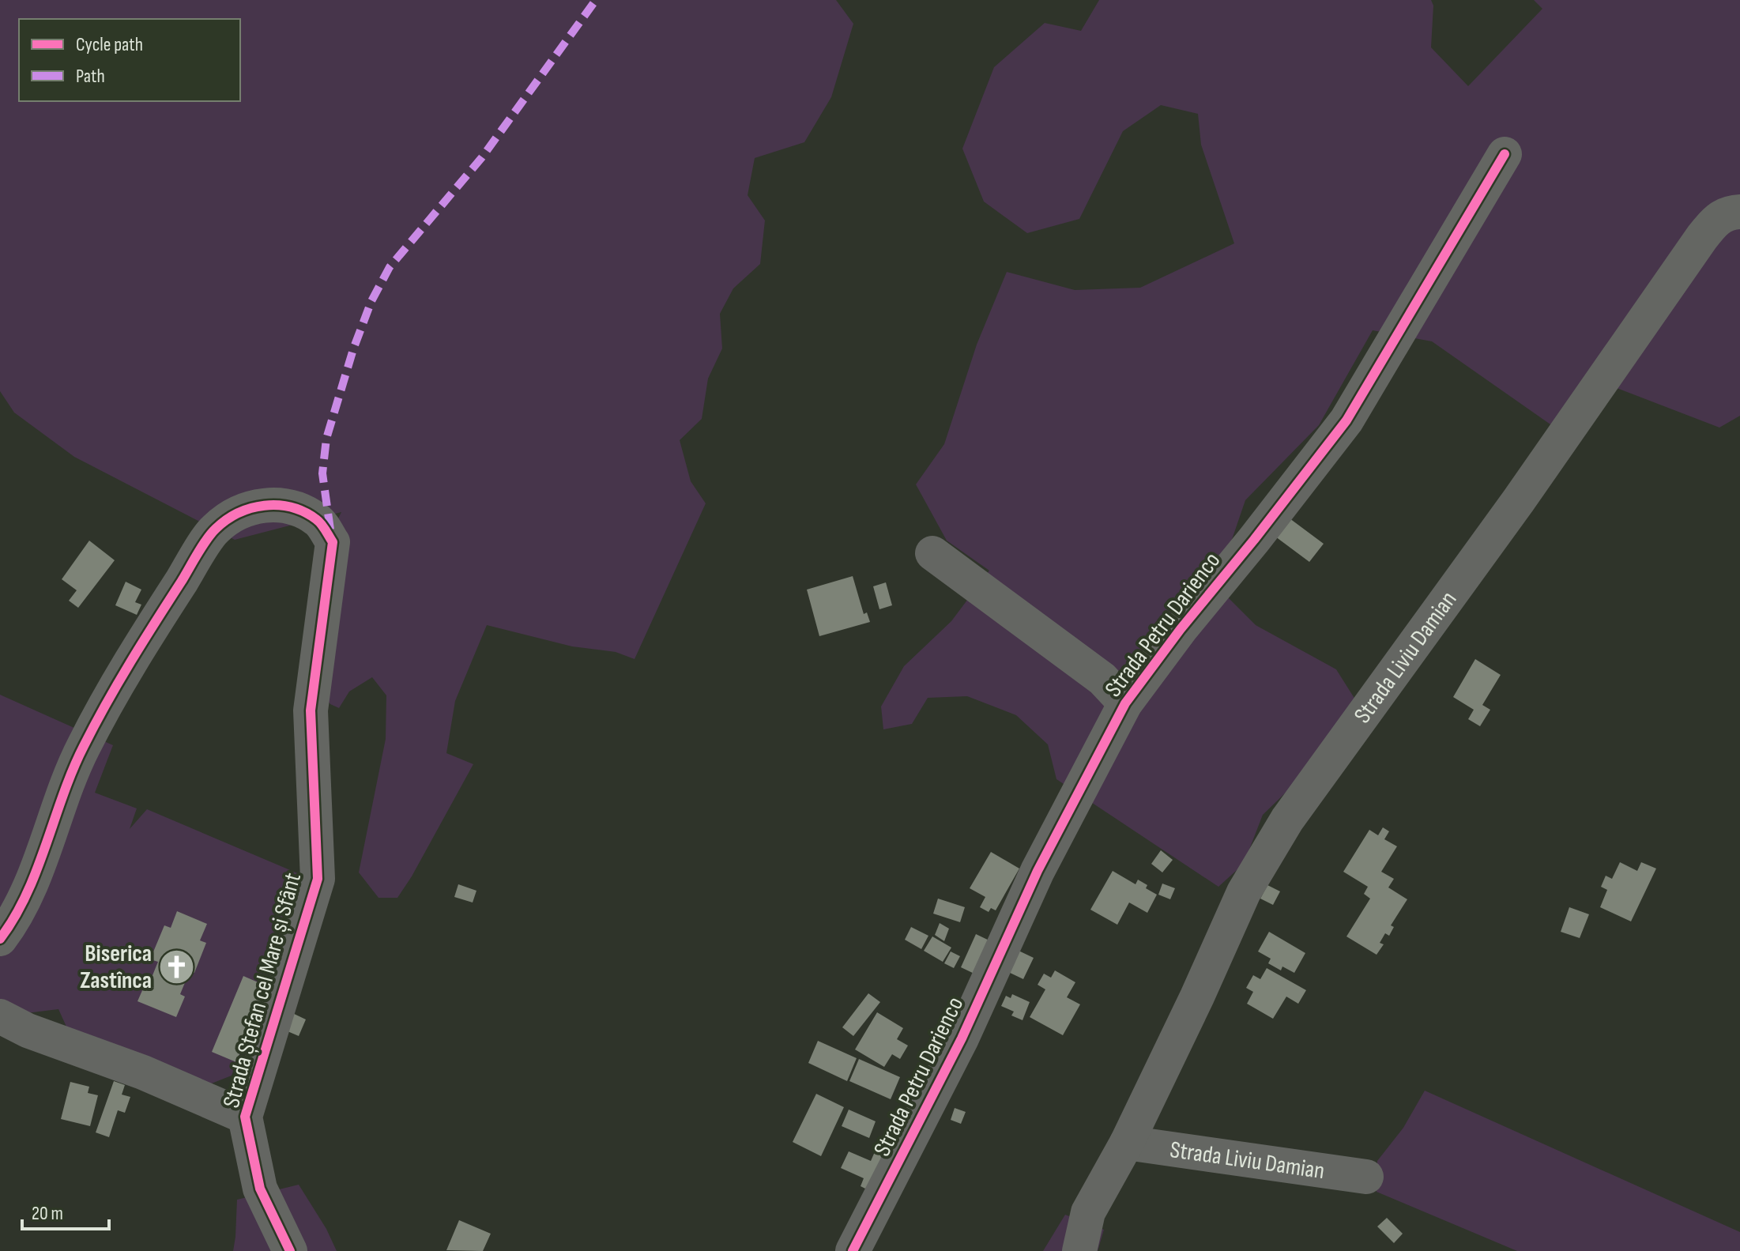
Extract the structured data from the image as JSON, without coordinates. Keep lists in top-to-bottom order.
{
  "streets": {
    "street": ["Strada Petru Darienco", "Strada Liviu Damian", "Strada Ștefan cel Mare și Sfânt"]
  },
  "places": {
    "church": ["Biserica Zastînca"]
  },
  "legend": ["Cycle path", "Path"],
  "scale_bar": "20 m"
}
